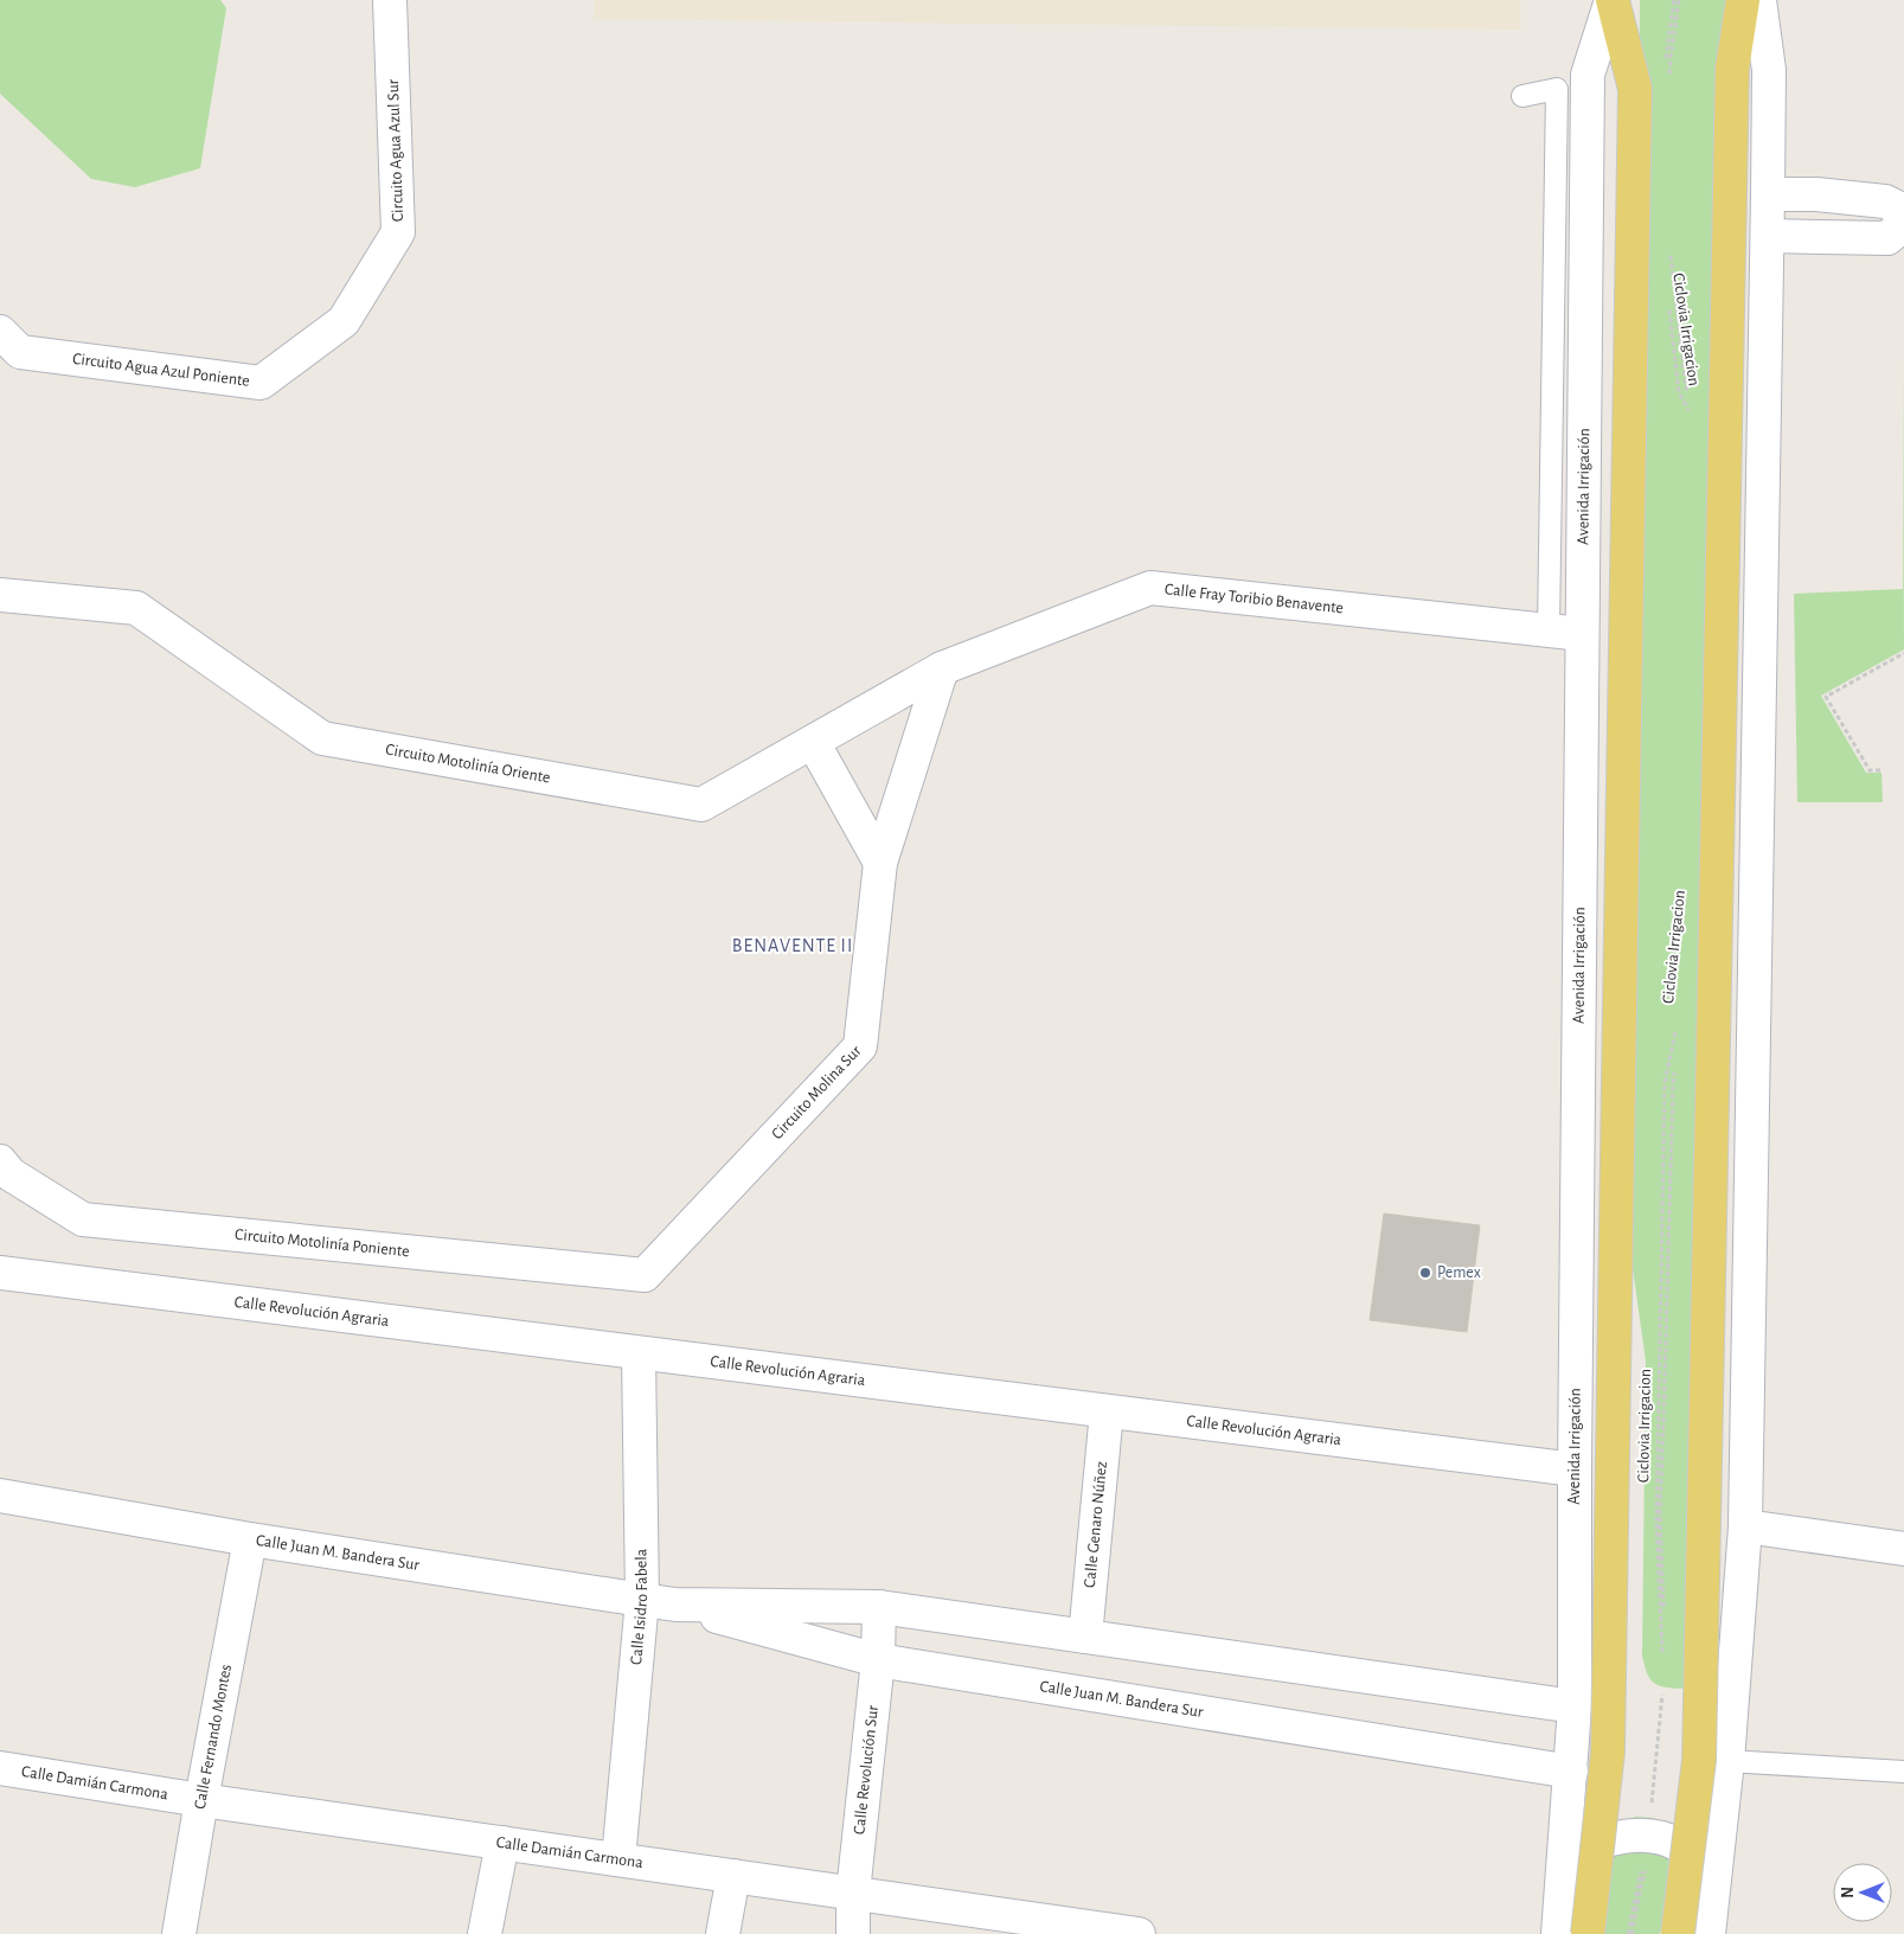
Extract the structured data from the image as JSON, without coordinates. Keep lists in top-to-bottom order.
{
  "streets": {
    "main road": ["Avenida Irrigación"],
    "street": [
      "Circuito Agua Azul Sur",
      "Circuito Agua Azul Poniente",
      "Calle Fray Toribio Benavente",
      "Circuito Motolinía Oriente",
      "Circuito Molina Sur",
      "Circuito Motolinía Poniente",
      "Calle Revolución Agraria",
      "Calle Genaro Núñez",
      "Calle Juan M. Bandera Sur",
      "Calle Isidro Fabela",
      "Calle Fernando Montes",
      "Calle Revolución Sur",
      "Calle Damián Carmona"
    ],
    "path": ["Ciclovia Irrigacion"]
  },
  "crossings": [
    ["Circuito Agua Azul Sur", "Circuito Agua Azul Poniente"],
    ["Avenida Irrigación", "Calle Fray Toribio Benavente"],
    ["Avenida Irrigación", "Calle Revolución Agraria"],
    ["Avenida Irrigación", "Calle Juan M. Bandera Sur"],
    ["Calle Fray Toribio Benavente", "Circuito Motolinía Oriente"],
    ["Calle Fray Toribio Benavente", "Circuito Molina Sur"],
    ["Circuito Motolinía Oriente", "Circuito Molina Sur"],
    ["Circuito Molina Sur", "Circuito Motolinía Poniente"],
    ["Calle Revolución Agraria", "Calle Genaro Núñez"],
    ["Calle Revolución Agraria", "Calle Isidro Fabela"],
    ["Calle Genaro Núñez", "Calle Juan M. Bandera Sur"],
    ["Calle Juan M. Bandera Sur", "Calle Isidro Fabela"],
    ["Calle Juan M. Bandera Sur", "Calle Fernando Montes"],
    ["Calle Juan M. Bandera Sur", "Calle Revolución Sur"],
    ["Calle Isidro Fabela", "Calle Damián Carmona"],
    ["Calle Fernando Montes", "Calle Damián Carmona"],
    ["Calle Revolución Sur", "Calle Damián Carmona"]
  ],
  "districts": ["BENAVENTE II"],
  "places": ["Pemex"],
  "north": "left"
}
